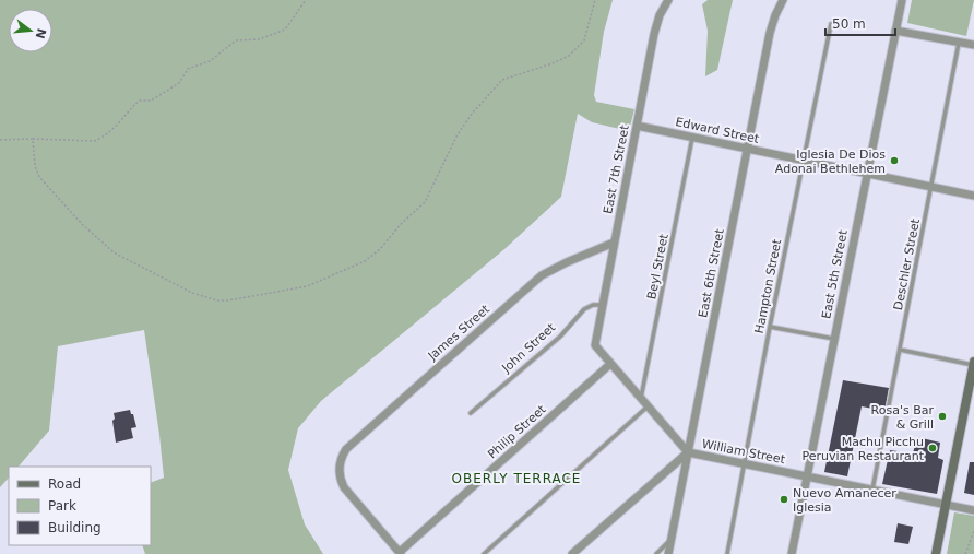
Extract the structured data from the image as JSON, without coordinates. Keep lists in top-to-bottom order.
{
  "streets": {
    "street": [
      "Edward Street",
      "East 7th Street",
      "East 6th Street",
      "East 5th Street",
      "James Street",
      "Philip Street",
      "William Street"
    ],
    "lane": [
      "Deschler Street",
      "Beyl Street",
      "Hampton Street",
      "John Street"
    ]
  },
  "crossings": [
    ["Edward Street", "East 7th Street"],
    ["Edward Street", "Deschler Street"],
    ["Edward Street", "Beyl Street"],
    ["Edward Street", "East 6th Street"],
    ["Edward Street", "East 5th Street"],
    ["Edward Street", "Hampton Street"],
    ["East 7th Street", "James Street"],
    ["East 7th Street", "John Street"],
    ["East 7th Street", "Philip Street"],
    ["Deschler Street", "William Street"],
    ["East 6th Street", "William Street"],
    ["East 5th Street", "William Street"],
    ["Hampton Street", "William Street"],
    ["James Street", "Philip Street"]
  ],
  "districts": ["OBERLY TERRACE"],
  "places": [
    "Iglesia De Dios Adonai Bethlehem",
    "Rosa's Bar & Grill",
    "Machu Picchu Peruvian Restaurant",
    "Nuevo Amanecer Iglesia"
  ],
  "legend": ["Road", "Park", "Building"],
  "scale_bar": "50 m",
  "north": "right"
}
